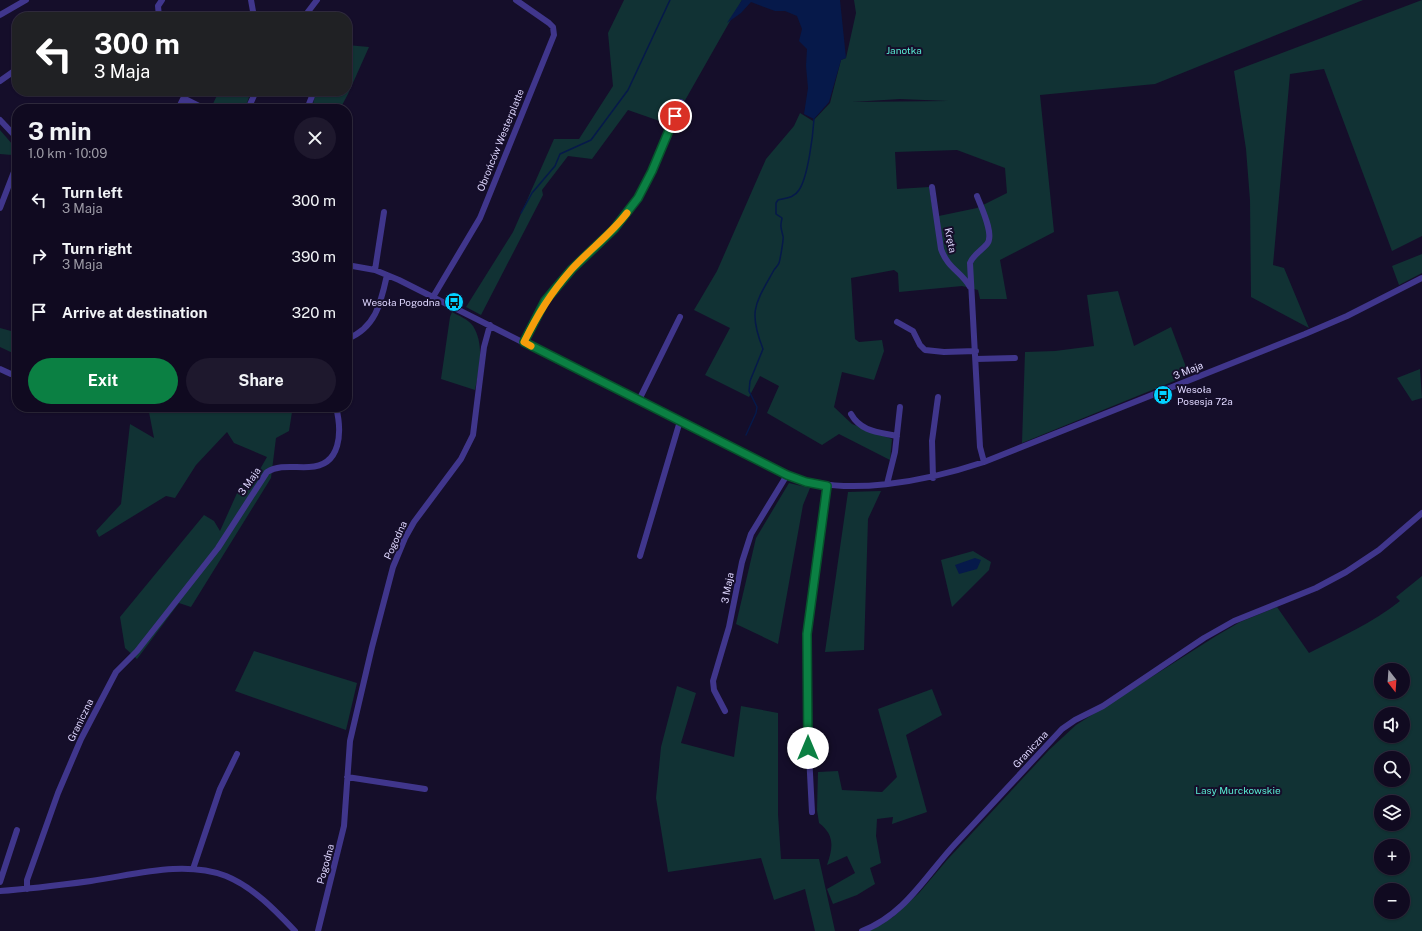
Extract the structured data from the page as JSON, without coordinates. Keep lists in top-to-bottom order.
{
  "streets": {
    "street": [
      "Obrońców Westerplatte",
      "Kręta",
      "3 Maja",
      "Pogodna",
      "Graniczna"
    ]
  },
  "crossings": [
    ["Obrońców Westerplatte", "3 Maja"],
    ["Kręta", "3 Maja"],
    ["3 Maja", "Pogodna"],
    ["3 Maja", "Graniczna"]
  ],
  "parks": ["Janotka", "Lasy Murckowskie"],
  "places": {
    "bus stop": ["Wesoła Pogodna", "Wesoła Posesja 72a"]
  },
  "north": "bottom",
  "page": {
    "turn": ["300 m", "3 Maja"],
    "heading": ["3 min", "1.0 km · 10:09"],
    "list": [
      {
        "name": "Turn left",
        "note": "3 Maja",
        "value": "300 m"
      },
      {
        "name": "Turn right",
        "note": "3 Maja",
        "value": "390 m"
      },
      {
        "name": "Arrive at destination",
        "value": "320 m"
      }
    ],
    "buttons": ["Exit", "Share"],
    "map_buttons": ["+", "−"]
  }
}
